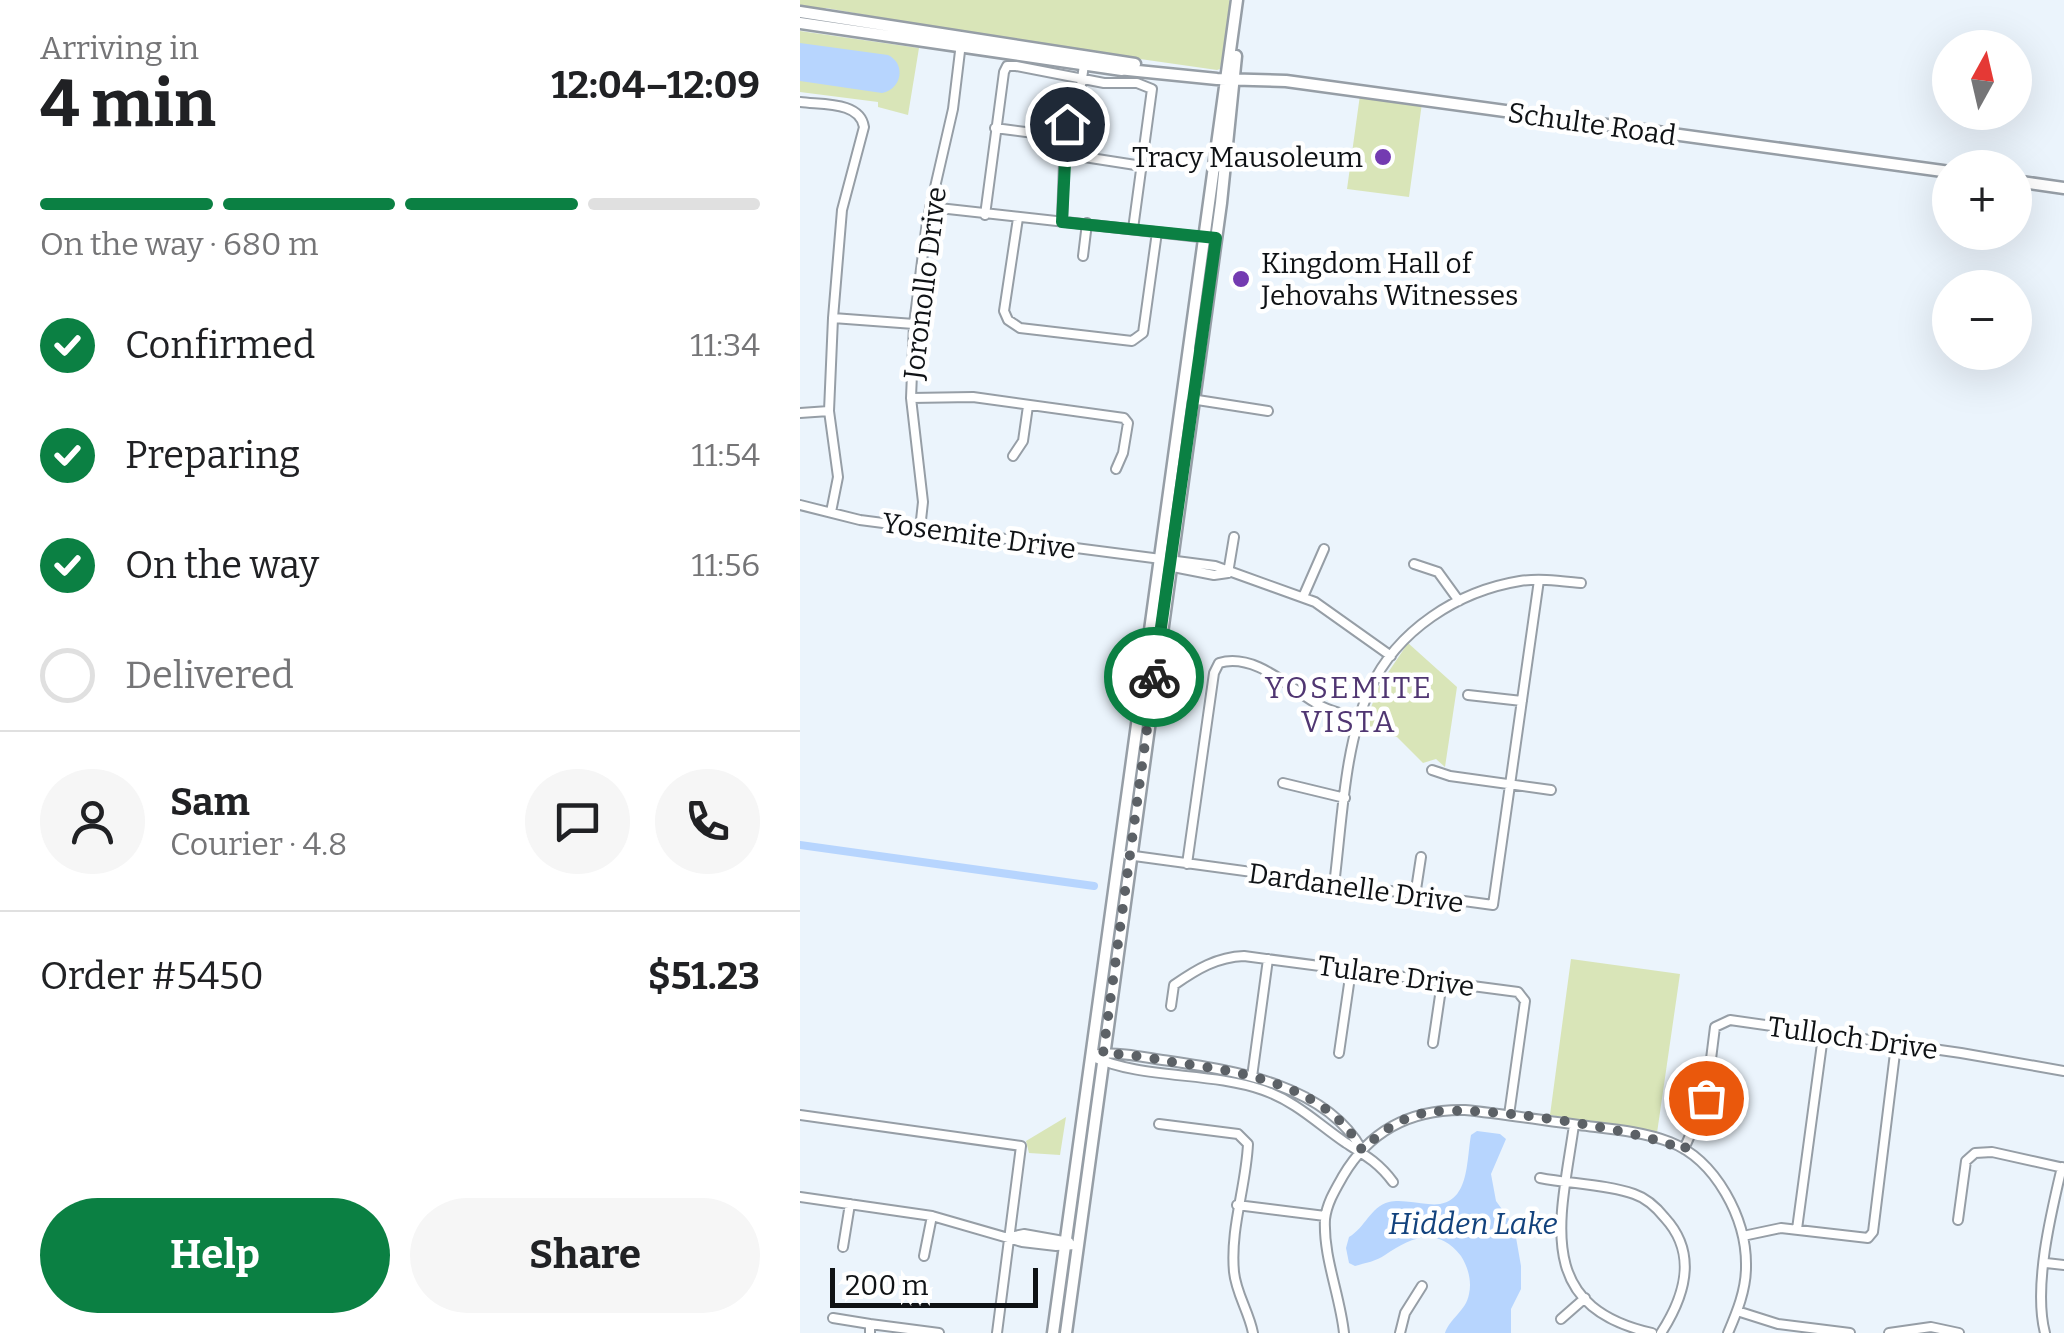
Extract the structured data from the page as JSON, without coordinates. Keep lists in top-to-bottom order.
{
  "streets": {
    "main road": ["Schulte Road"],
    "street": [
      "Joronollo Drive",
      "Yosemite Drive",
      "Dardanelle Drive",
      "Tulare Drive",
      "Tulloch Drive"
    ]
  },
  "crossings": [
    ["Schulte Road", "Joronollo Drive"],
    ["Joronollo Drive", "Yosemite Drive"]
  ],
  "districts": ["YOSEMITE VISTA"],
  "water": ["Hidden Lake"],
  "places": ["Tracy Mausoleum", "Kingdom Hall of Jehovahs Witnesses"],
  "scale_bar": "200 m",
  "north": "top",
  "page": {
    "heading": ["4 min", "Arriving in", "12:04–12:09"],
    "panel": [
      "Sam",
      "Courier · 4.8",
      "Order #5450",
      "$51.23"
    ],
    "map_buttons": ["+", "−"],
    "bar": "On the way · 680 m",
    "list": [
      ["Confirmed", "11:34"],
      ["Preparing", "11:54"],
      ["On the way", "11:56"],
      "Delivered"
    ],
    "buttons": ["Help", "Share"],
    "scale": "200 m"
  }
}
